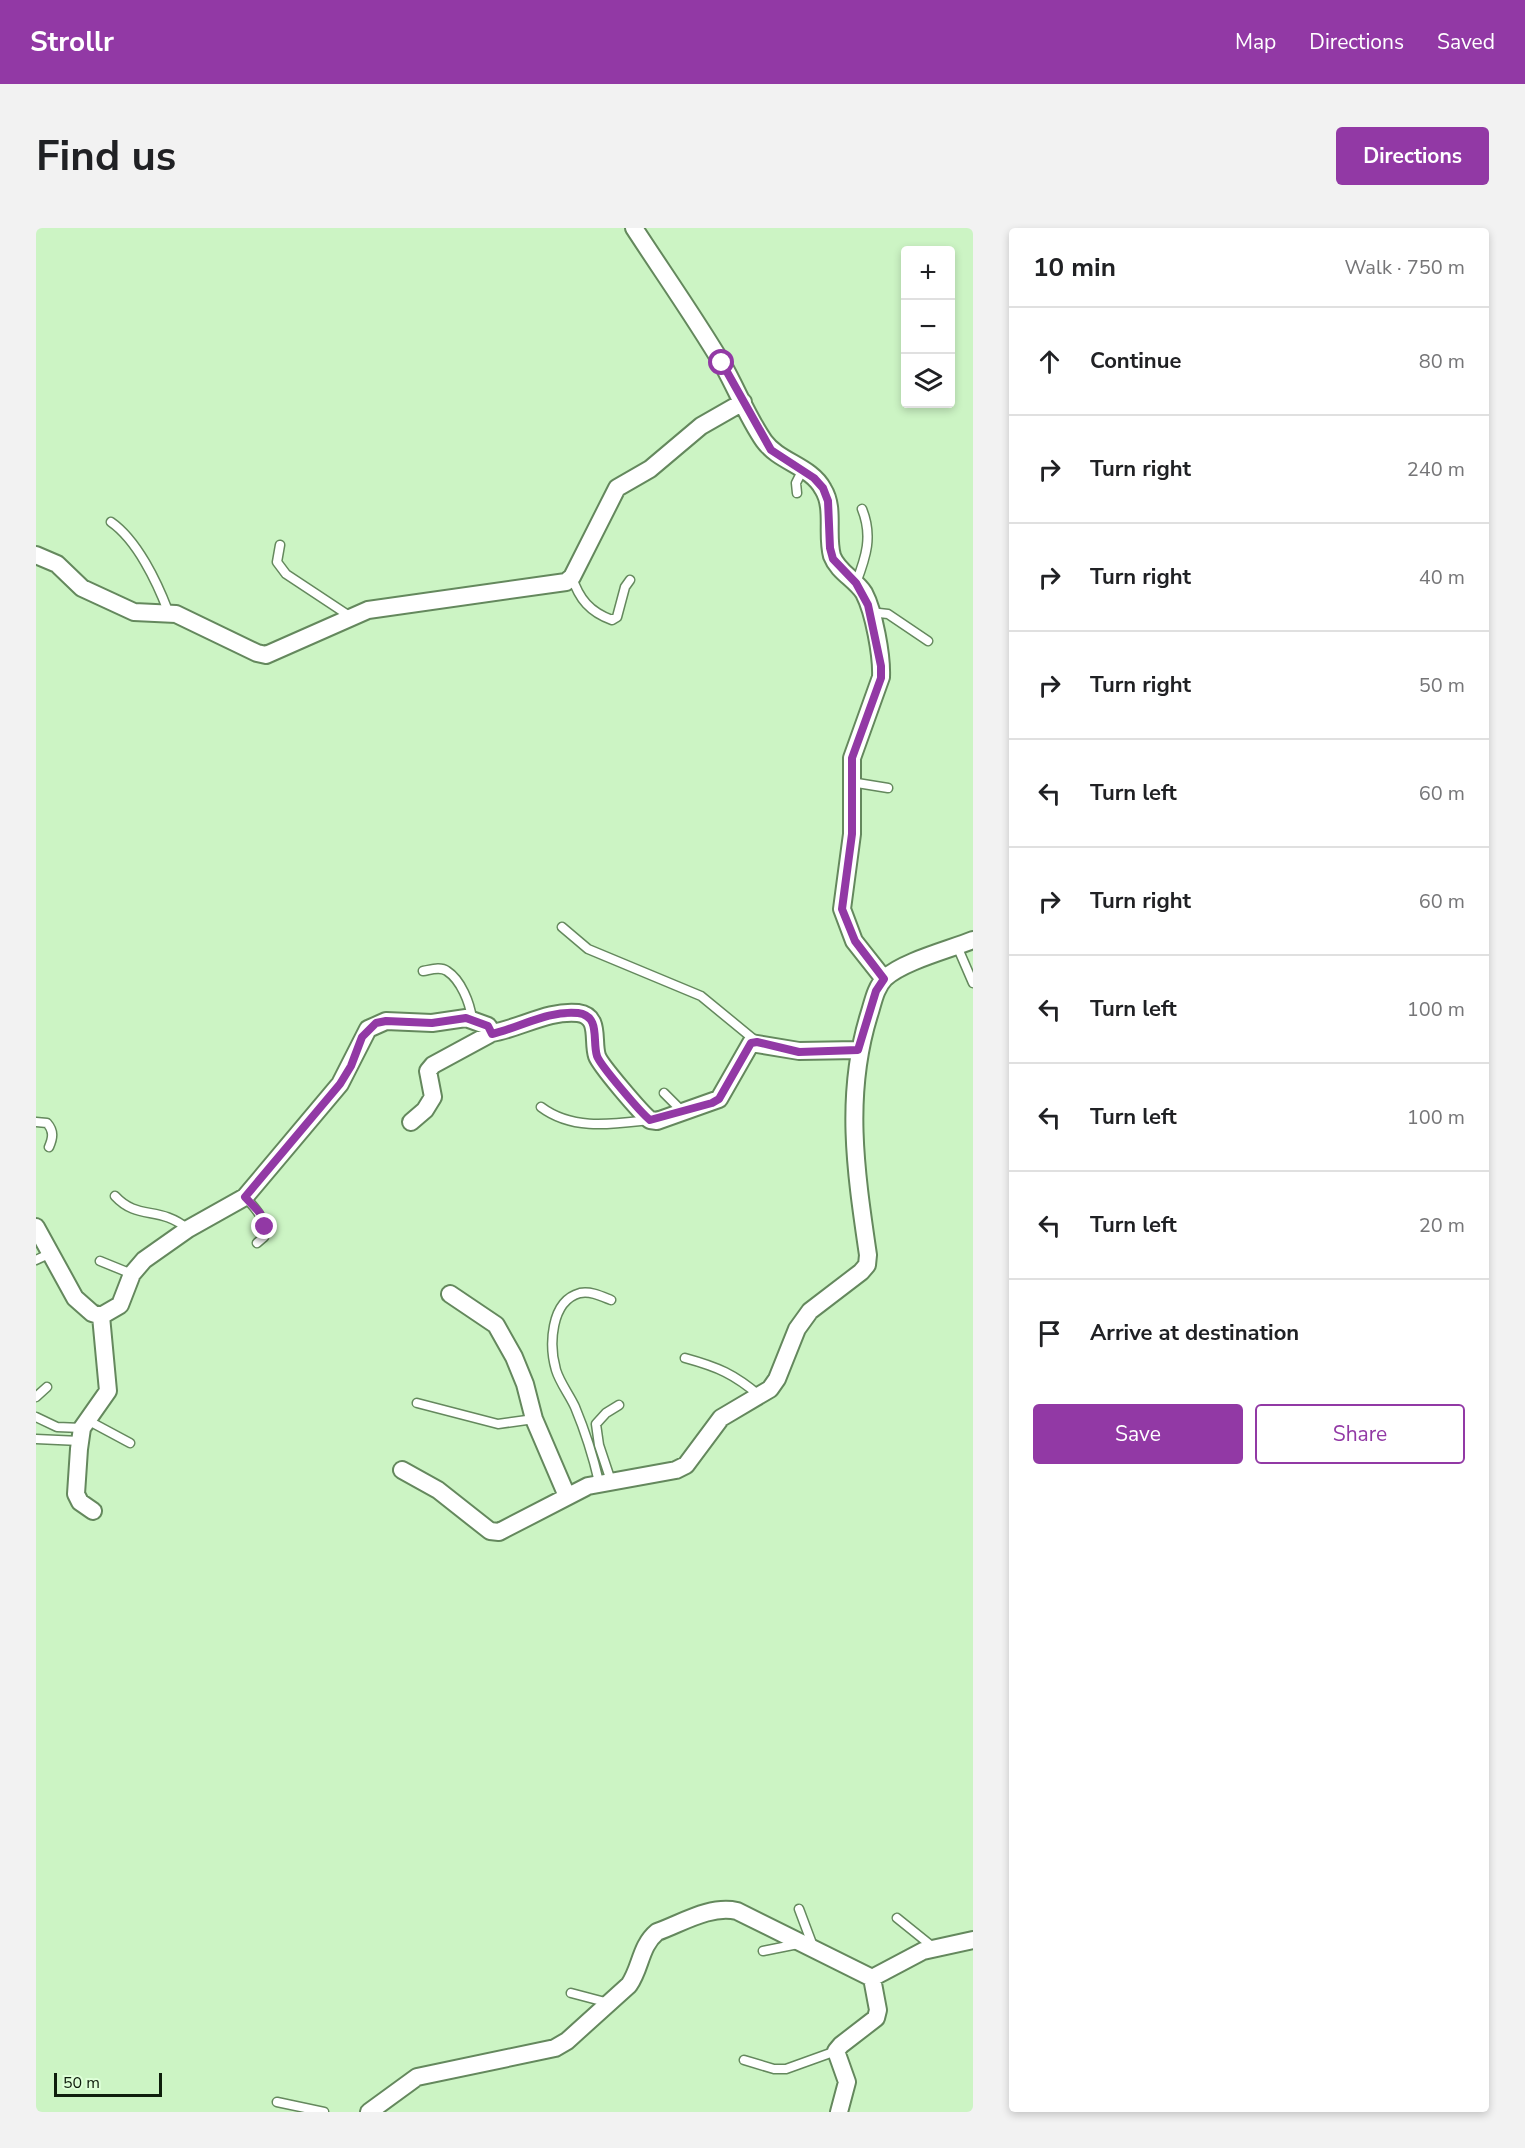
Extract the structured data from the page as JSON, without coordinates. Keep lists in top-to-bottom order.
{
  "scale_bar": "50 m",
  "page": {
    "header": "Strollr",
    "nav": ["Map", "Directions", "Saved"],
    "buttons": [
      "Directions",
      ["Save", "Share"]
    ],
    "title": "Find us",
    "heading": ["10 min", "Walk · 750 m"],
    "map_buttons": ["+", "−"],
    "list": [
      ["Continue", "80 m"],
      ["Turn right", "240 m"],
      ["Turn right", "40 m"],
      ["Turn right", "50 m"],
      ["Turn left", "60 m"],
      ["Turn right", "60 m"],
      ["Turn left", "100 m"],
      ["Turn left", "100 m"],
      ["Turn left", "20 m"],
      "Arrive at destination"
    ],
    "scale": "50 m"
  }
}
